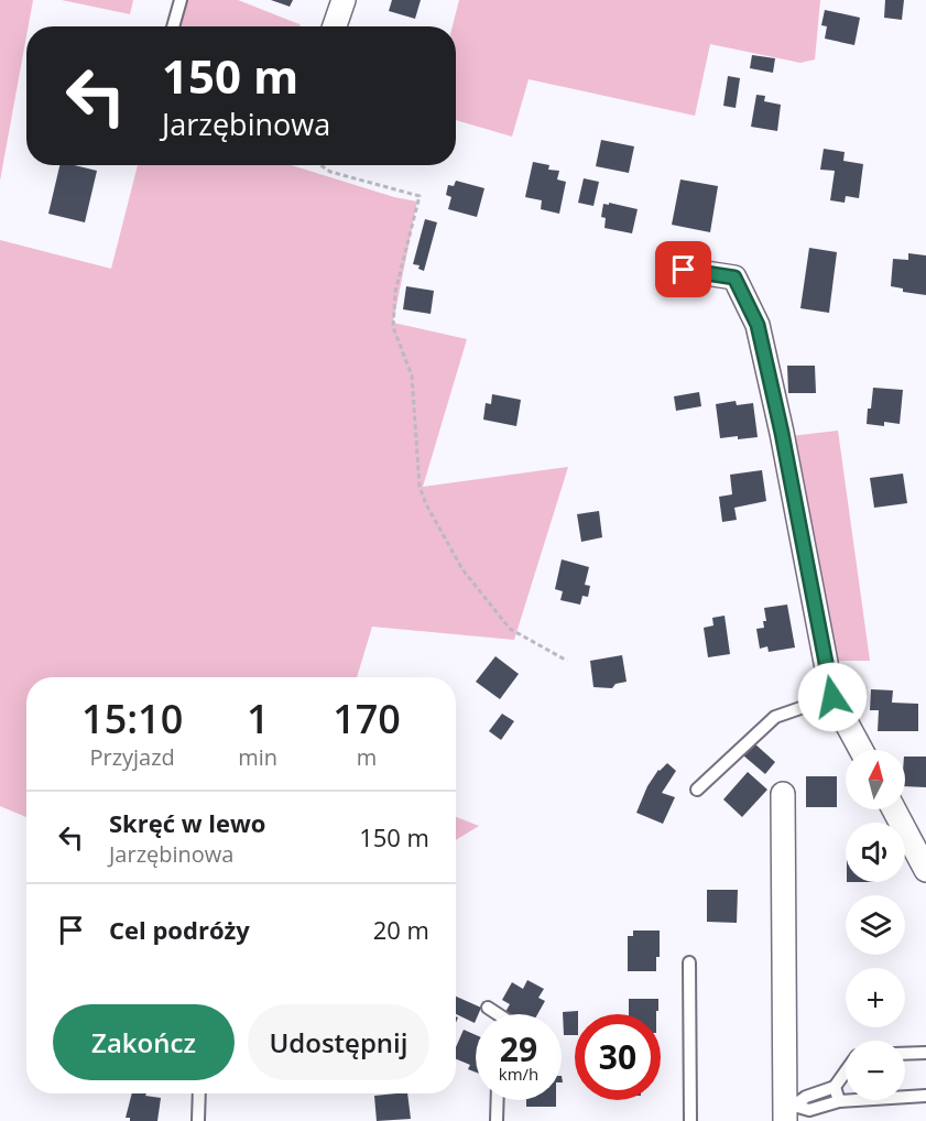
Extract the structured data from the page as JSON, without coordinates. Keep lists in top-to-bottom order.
{
  "north": "top",
  "page": {
    "turn": ["150 m", "Jarzębinowa"],
    "eta": [
      "15:10",
      "Przyjazd",
      "1",
      "min",
      "170",
      "m"
    ],
    "map_buttons": ["+", "−"],
    "list": [
      {
        "name": "Skręć w lewo",
        "note": "Jarzębinowa",
        "value": "150 m"
      },
      {
        "name": "Cel podróży",
        "value": "20 m"
      }
    ],
    "buttons": ["Zakończ", "Udostępnij"],
    "speed": "29 km/h",
    "limit": "30"
  }
}
